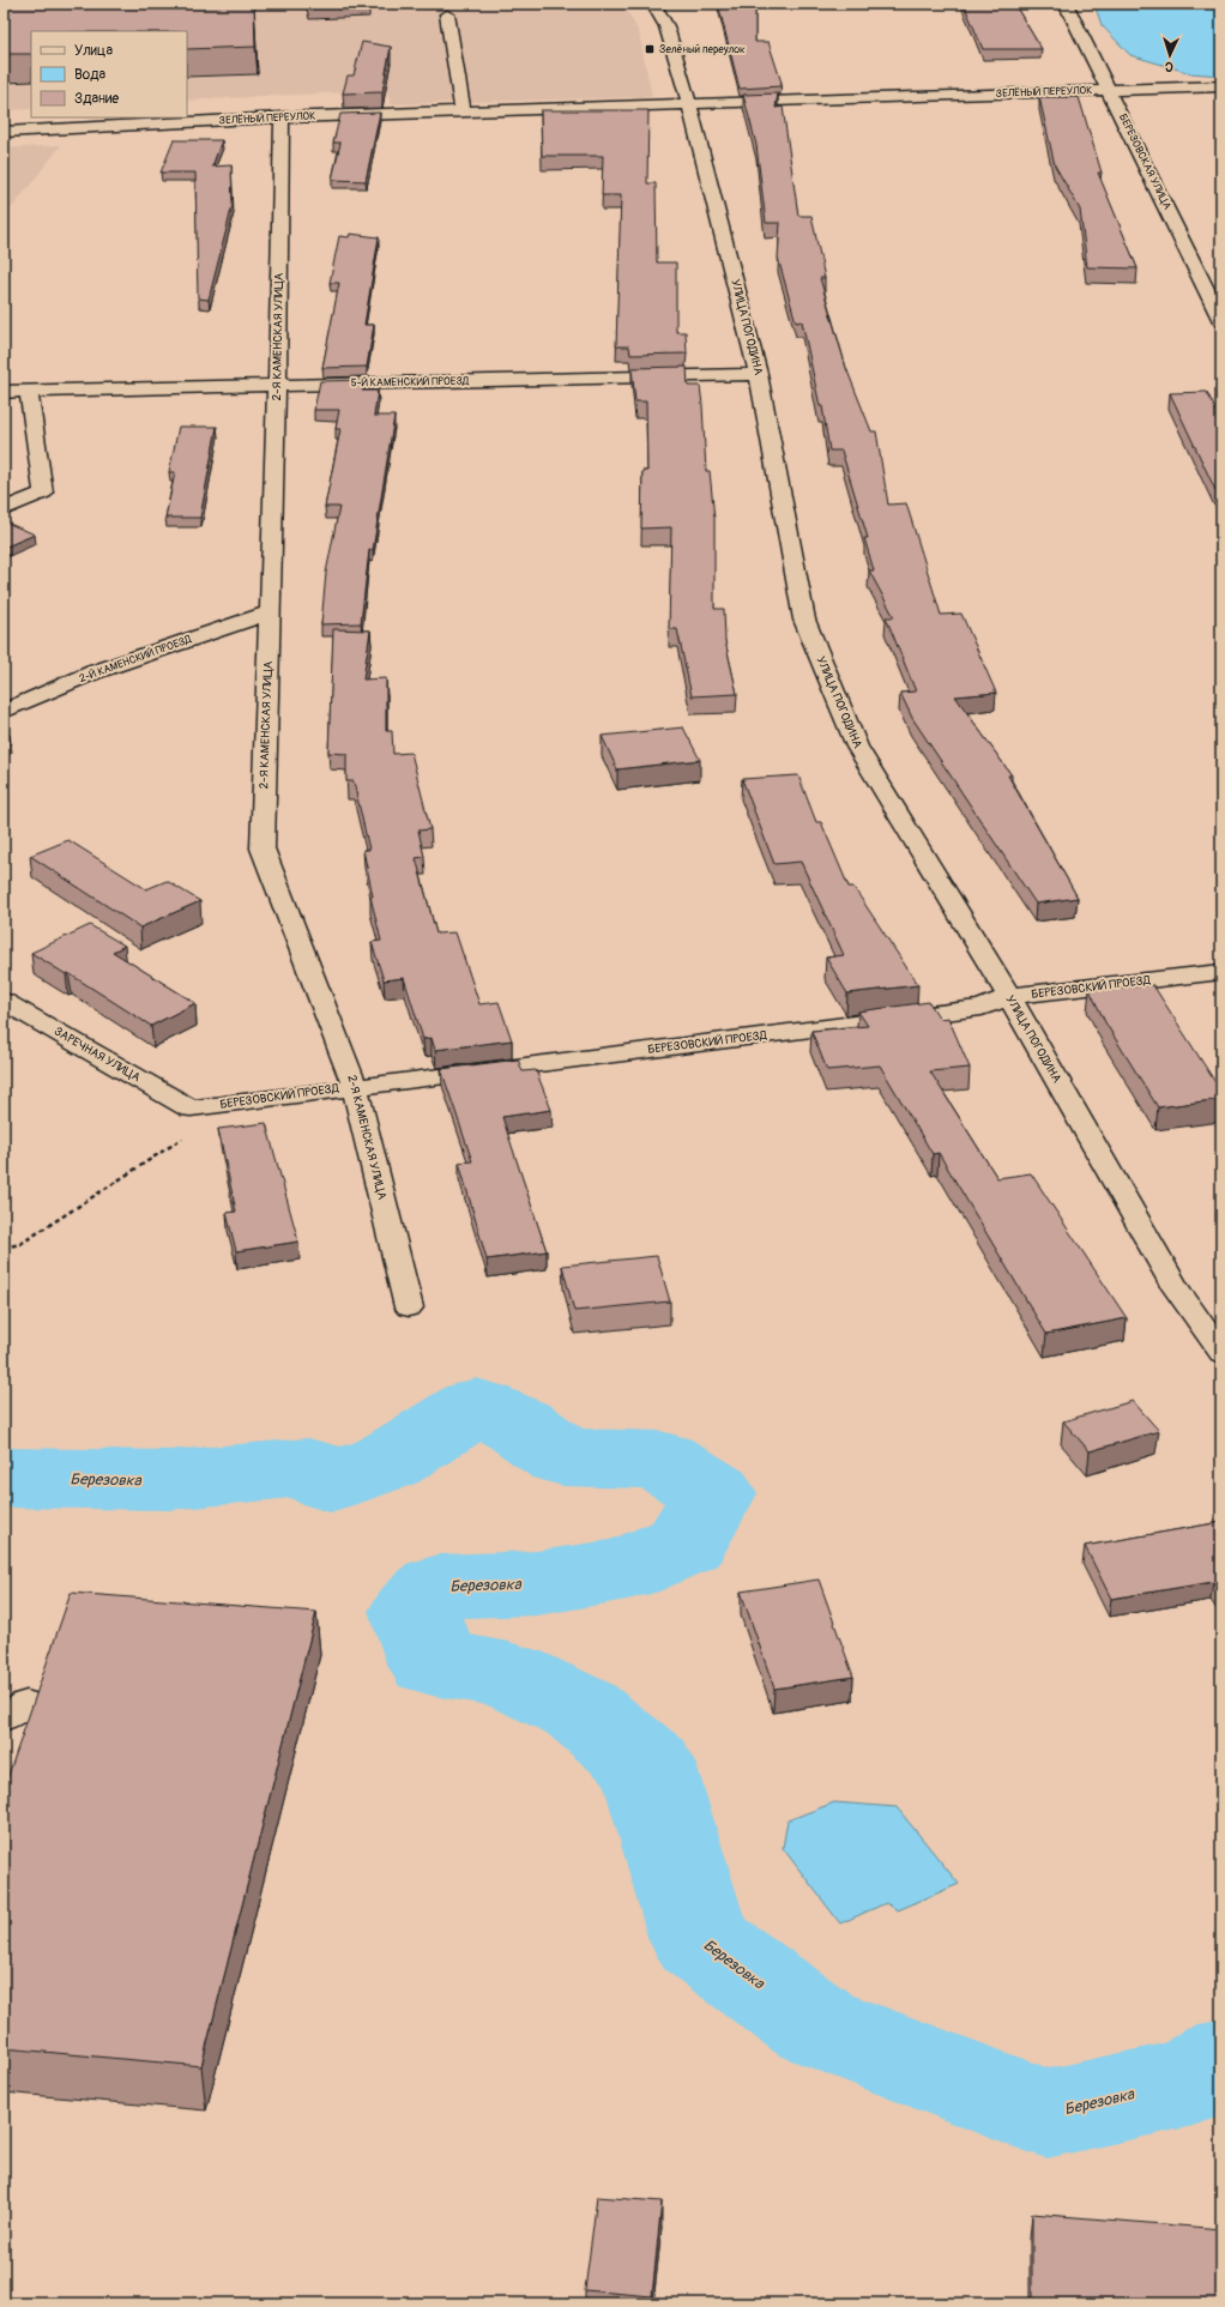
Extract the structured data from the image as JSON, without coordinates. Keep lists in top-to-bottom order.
{
  "streets": {
    "street": [
      "ЗЕЛЁНЫЙ ПЕРЕУЛОК",
      "БЕРЕЗОВСКАЯ УЛИЦА",
      "УЛИЦА ПОГОДИНА",
      "2-Я КАМЕНСКАЯ УЛИЦА",
      "5-Й КАМЕНСКИЙ ПРОЕЗД",
      "2-Й КАМЕНСКИЙ ПРОЕЗД",
      "БЕРЕЗОВСКИЙ ПРОЕЗД",
      "ЗАРЕЧНАЯ УЛИЦА"
    ]
  },
  "crossings": [
    ["ЗЕЛЁНЫЙ ПЕРЕУЛОК", "БЕРЕЗОВСКАЯ УЛИЦА"],
    ["ЗЕЛЁНЫЙ ПЕРЕУЛОК", "УЛИЦА ПОГОДИНА"],
    ["ЗЕЛЁНЫЙ ПЕРЕУЛОК", "2-Я КАМЕНСКАЯ УЛИЦА"],
    ["УЛИЦА ПОГОДИНА", "5-Й КАМЕНСКИЙ ПРОЕЗД"],
    ["УЛИЦА ПОГОДИНА", "БЕРЕЗОВСКИЙ ПРОЕЗД"],
    ["2-Я КАМЕНСКАЯ УЛИЦА", "5-Й КАМЕНСКИЙ ПРОЕЗД"],
    ["2-Я КАМЕНСКАЯ УЛИЦА", "2-Й КАМЕНСКИЙ ПРОЕЗД"],
    ["2-Я КАМЕНСКАЯ УЛИЦА", "БЕРЕЗОВСКИЙ ПРОЕЗД"],
    ["БЕРЕЗОВСКИЙ ПРОЕЗД", "ЗАРЕЧНАЯ УЛИЦА"]
  ],
  "water": ["Березовка"],
  "places": {
    "transit": ["Зелёный переулок"]
  },
  "legend": ["Улица", "Вода", "Здание"],
  "north": "bottom"
}
